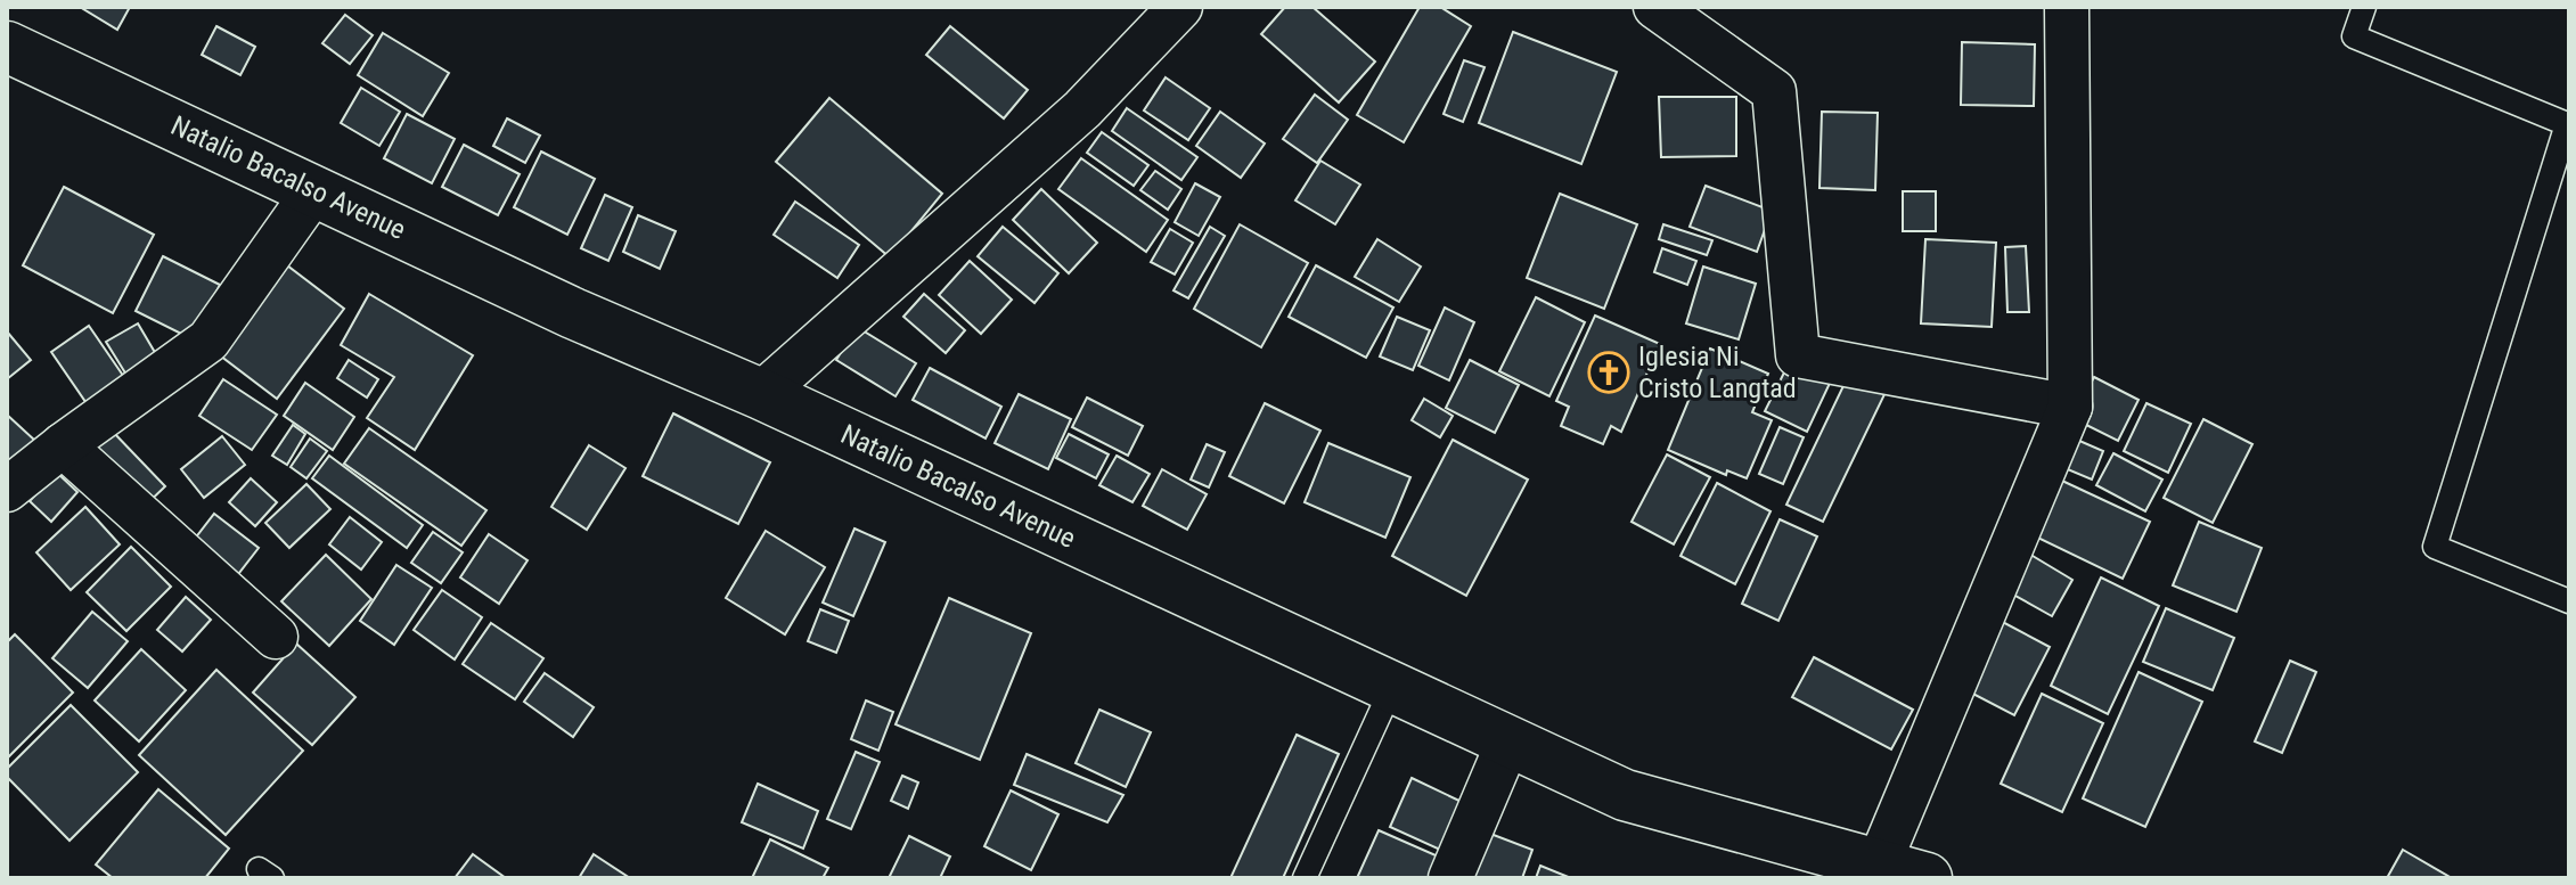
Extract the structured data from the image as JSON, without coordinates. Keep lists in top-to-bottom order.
{
  "streets": {
    "highway": ["Natalio Bacalso Avenue"]
  },
  "places": {
    "church": ["Iglesia Ni Cristo Langtad"]
  }
}
